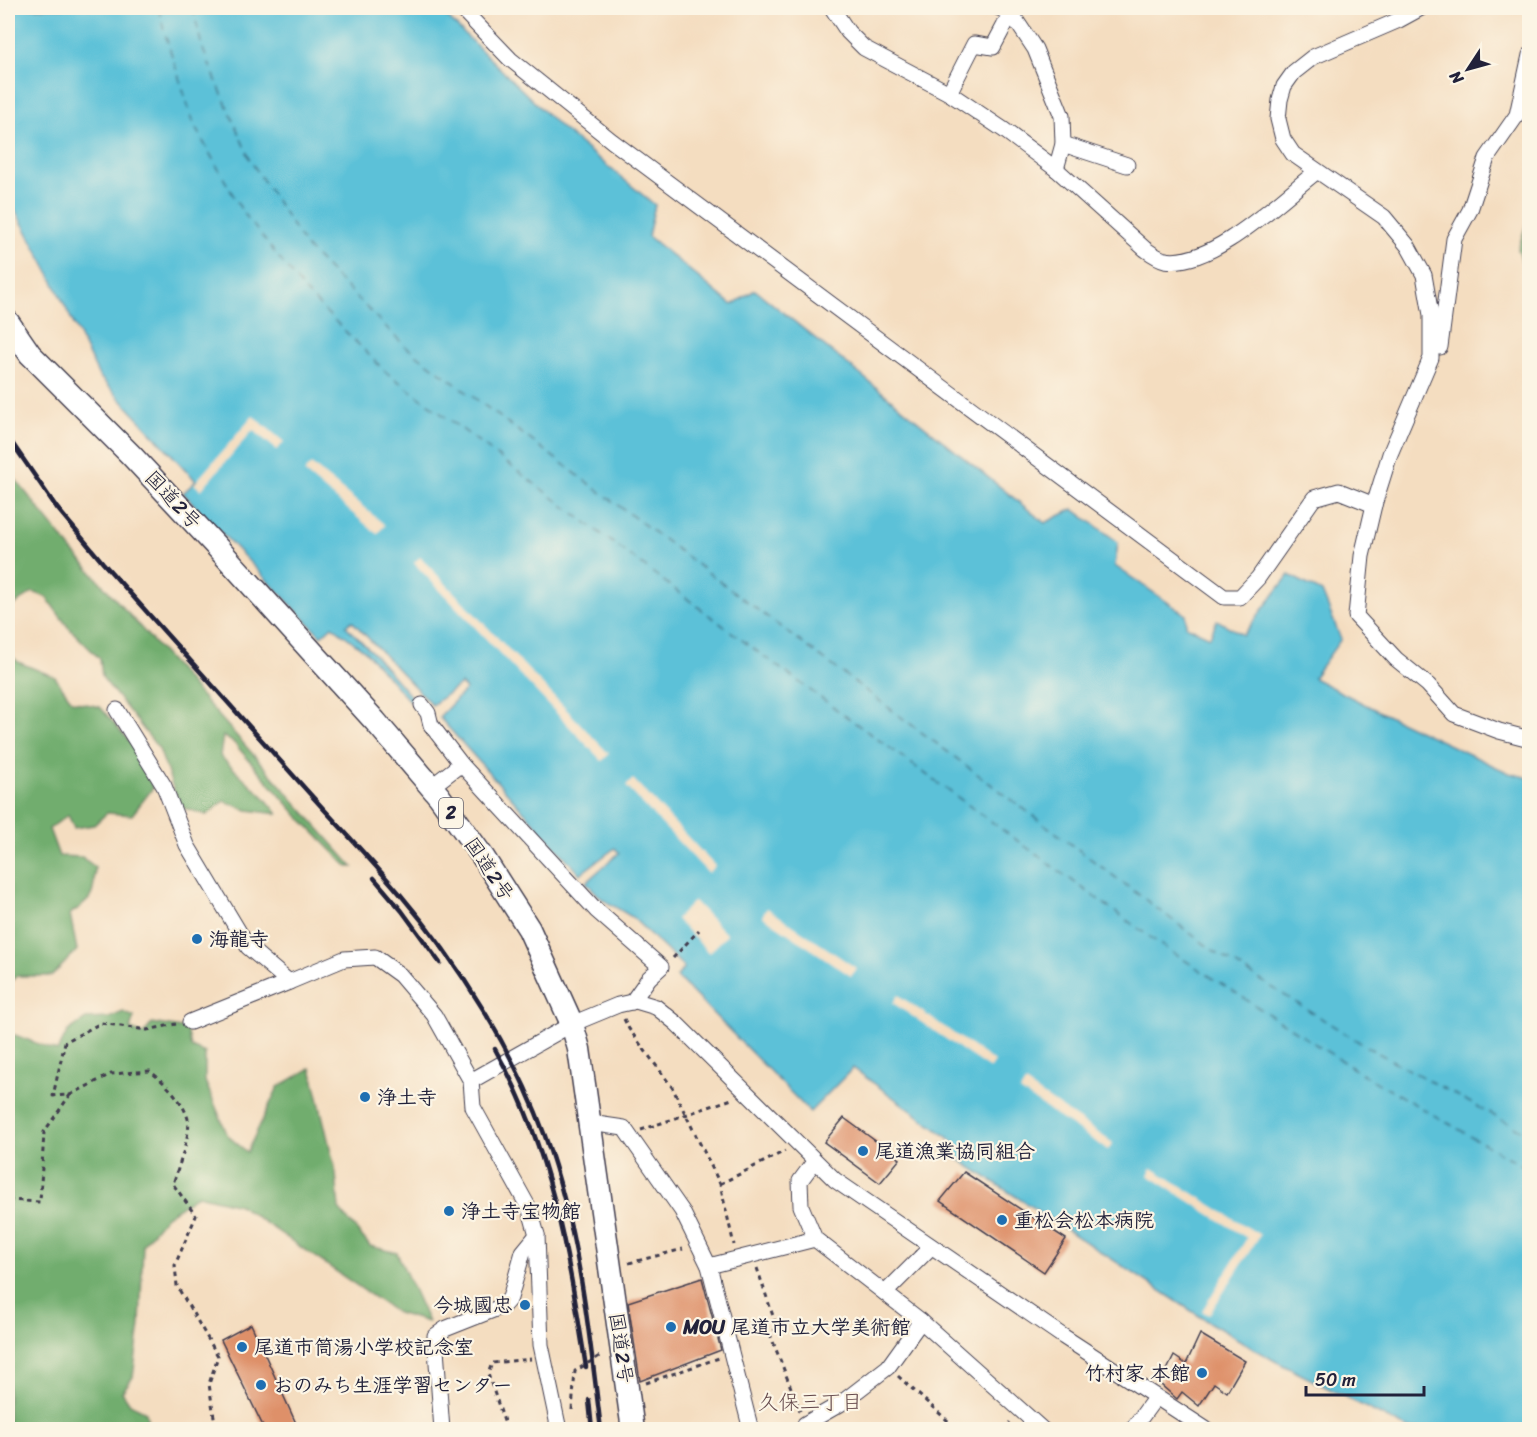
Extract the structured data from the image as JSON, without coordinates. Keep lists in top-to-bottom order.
{
  "streets": {
    "highway": ["国道2号", "2"]
  },
  "districts": ["久保三丁目"],
  "places": [
    "海龍寺",
    "浄土寺",
    "尾道漁業協同組合",
    "浄土寺宝物館",
    "重松会松本病院",
    "今城國忠",
    "MOU 尾道市立大学美術館",
    "尾道市筒湯小学校記念室",
    "竹村家 本館",
    "おのみち生涯学習センター"
  ],
  "scale_bar": "50 m",
  "north": "bottom left"
}
